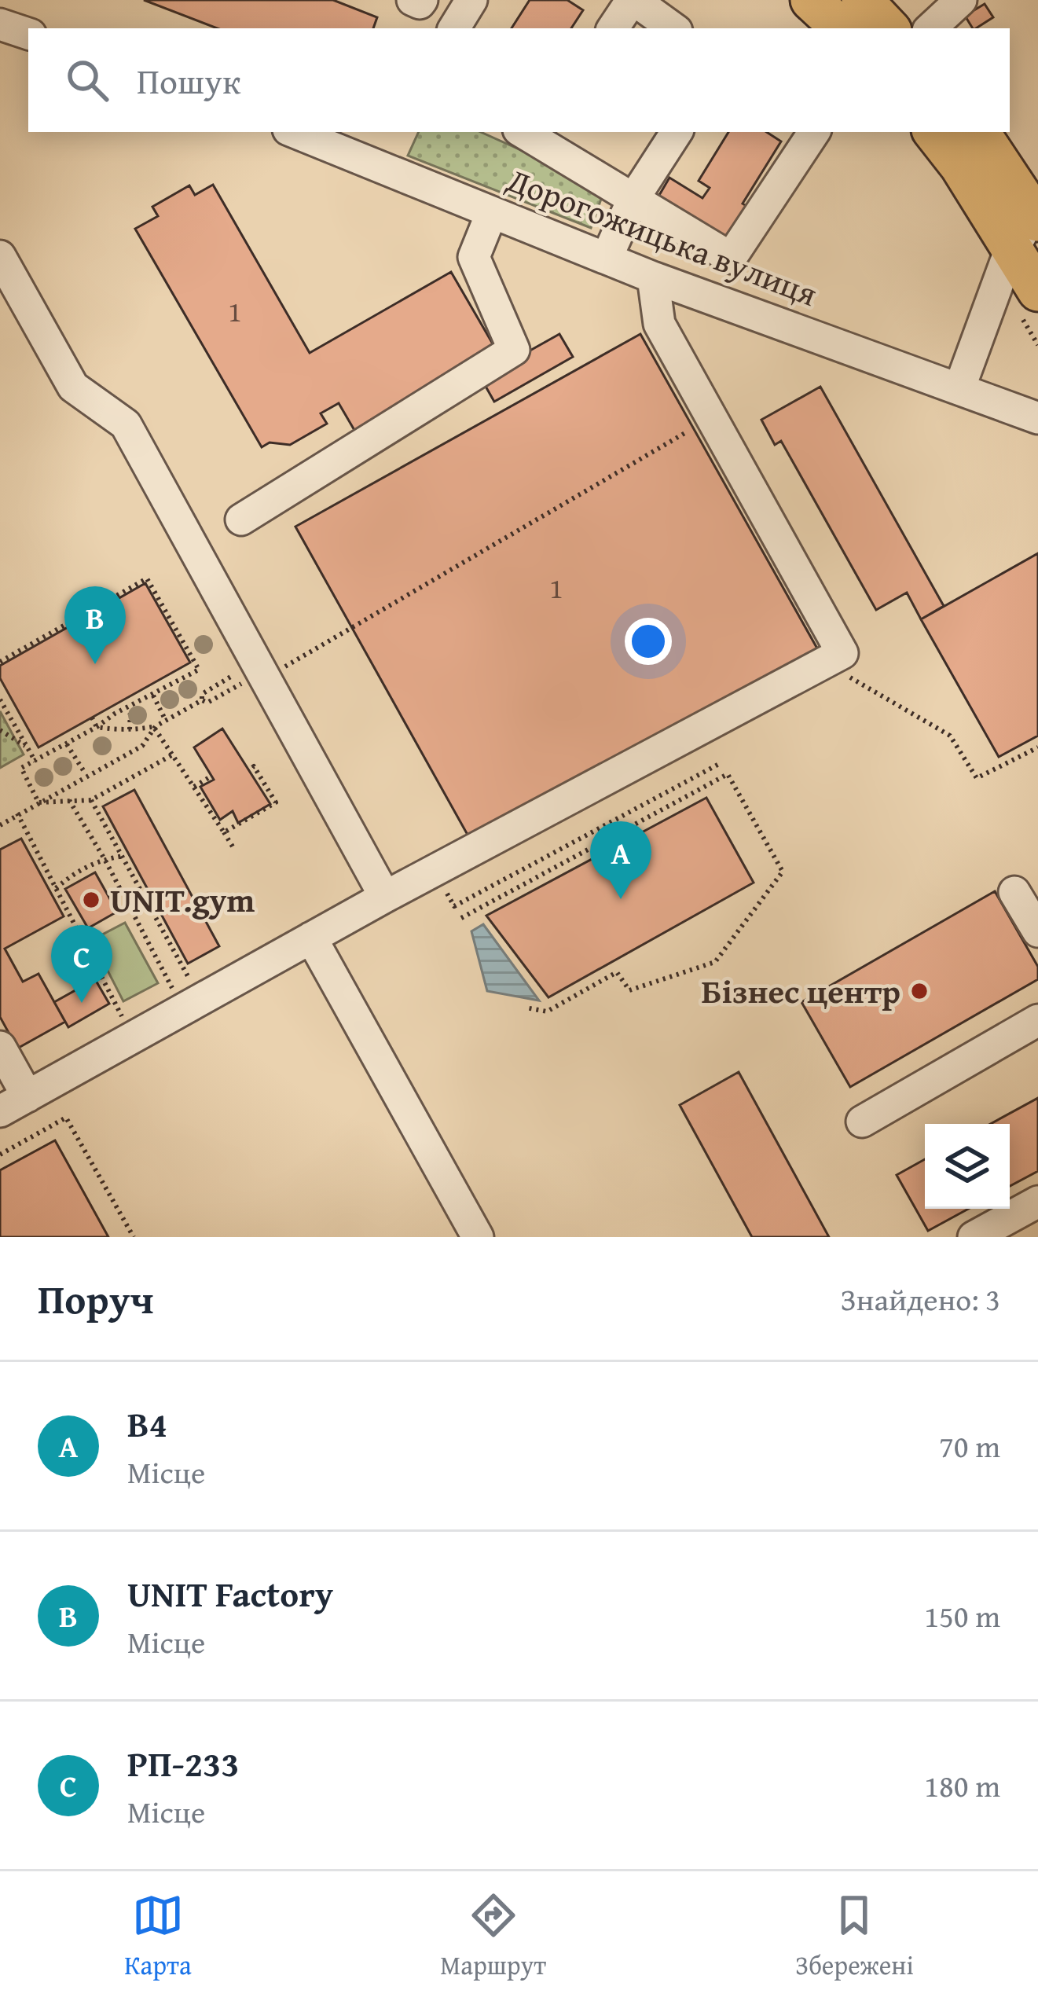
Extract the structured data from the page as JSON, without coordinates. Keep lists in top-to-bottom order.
{
  "streets": {
    "street": ["Дорогожицька вулиця"]
  },
  "places": ["UNIT.gym", "Бізнес центр"],
  "house_numbers": ["1", "1"],
  "page": {
    "search": "Пошук",
    "pins": ["B", "A", "C"],
    "heading": ["Поруч", "Знайдено: 3"],
    "list": [
      {
        "mark": "A",
        "name": "B4",
        "note": "Місце",
        "value": "70 m"
      },
      {
        "mark": "B",
        "name": "UNIT Factory",
        "note": "Місце",
        "value": "150 m"
      },
      {
        "mark": "C",
        "name": "РП-233",
        "note": "Місце",
        "value": "180 m"
      }
    ],
    "nav": ["Карта", "Маршрут", "Збережені"]
  }
}
